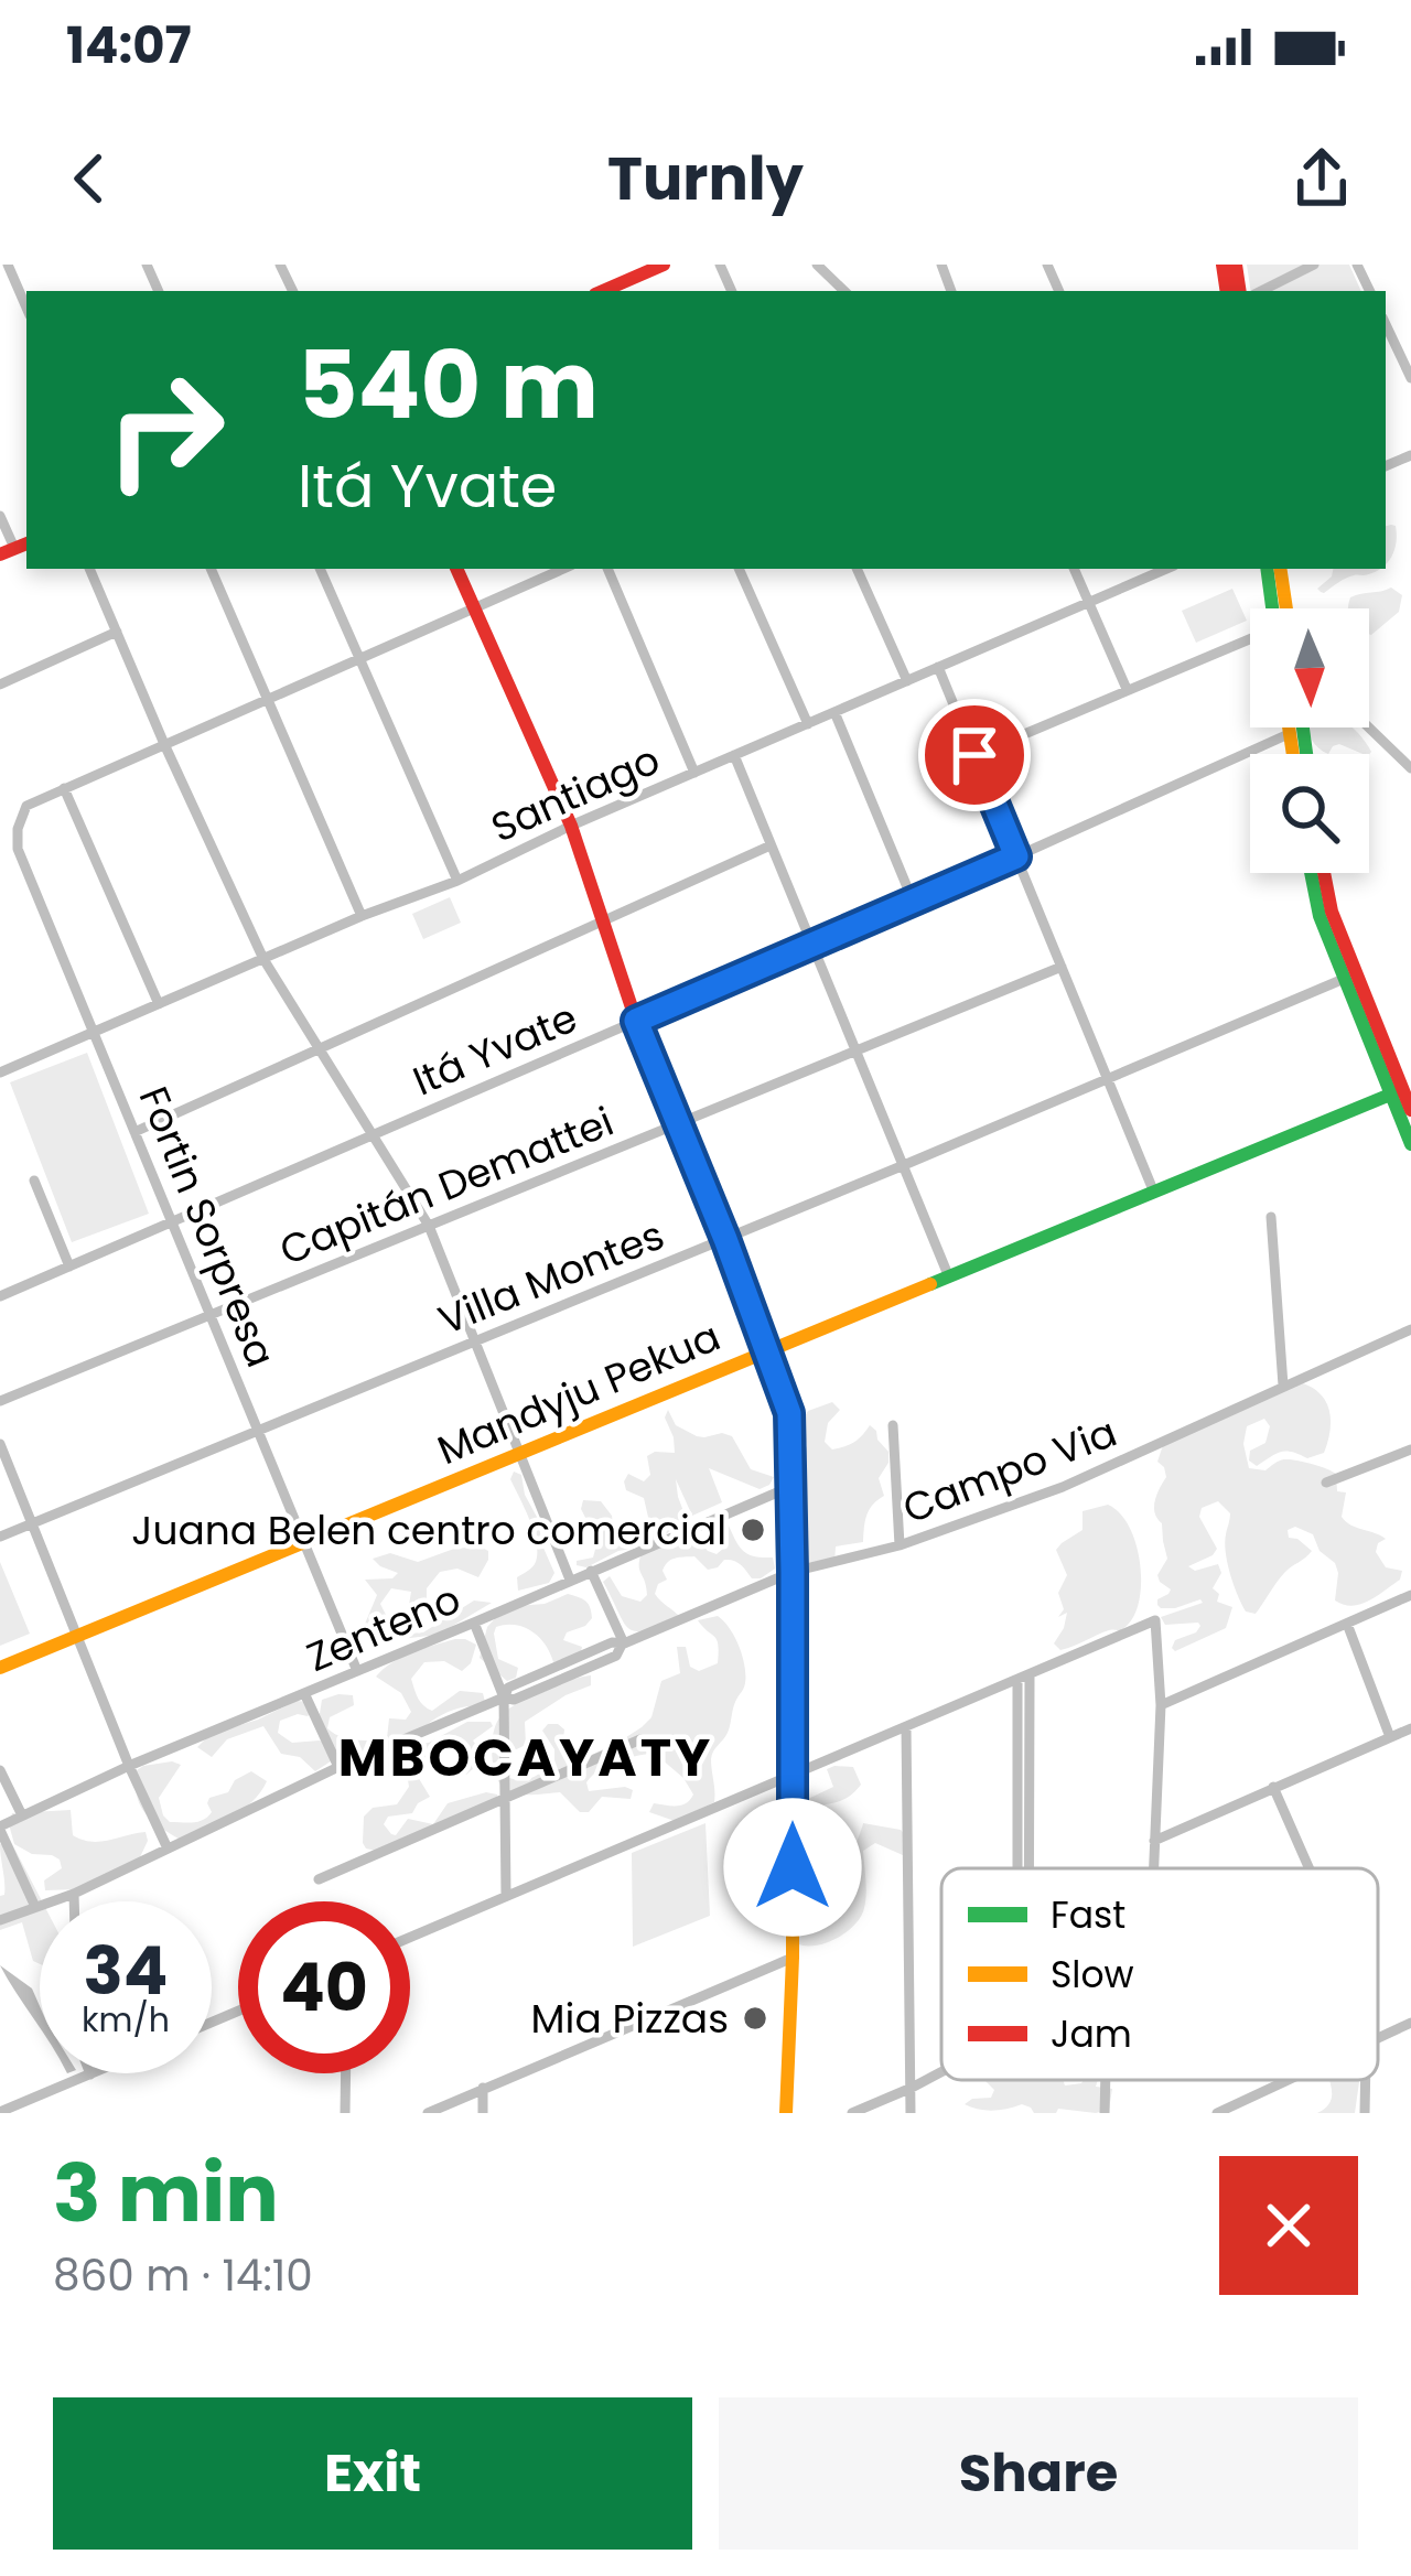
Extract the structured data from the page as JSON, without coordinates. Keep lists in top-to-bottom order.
{
  "streets": {
    "street": [
      "Santiago",
      "Itá Yvate",
      "Capitán Demattei",
      "Fortin Sorpresa",
      "Villa Montes",
      "Mandyju Pekua",
      "Campo Via",
      "Zenteno"
    ]
  },
  "crossings": [
    ["Santiago", "Fortin Sorpresa"],
    ["Itá Yvate", "Fortin Sorpresa"],
    ["Capitán Demattei", "Fortin Sorpresa"],
    ["Fortin Sorpresa", "Villa Montes"],
    ["Fortin Sorpresa", "Mandyju Pekua"],
    ["Fortin Sorpresa", "Zenteno"]
  ],
  "districts": ["MBOCAYATY"],
  "places": ["Juana Belen centro comercial", "Mia Pizzas"],
  "legend": ["Fast", "Slow", "Jam"],
  "north": "bottom",
  "page": {
    "status": "14:07",
    "header": "Turnly",
    "turn": ["540 m", "Itá Yvate"],
    "speed": "34 km/h",
    "limit": "40",
    "heading": ["3 min", "860 m · 14:10"],
    "buttons": ["Exit", "Share"]
  }
}
